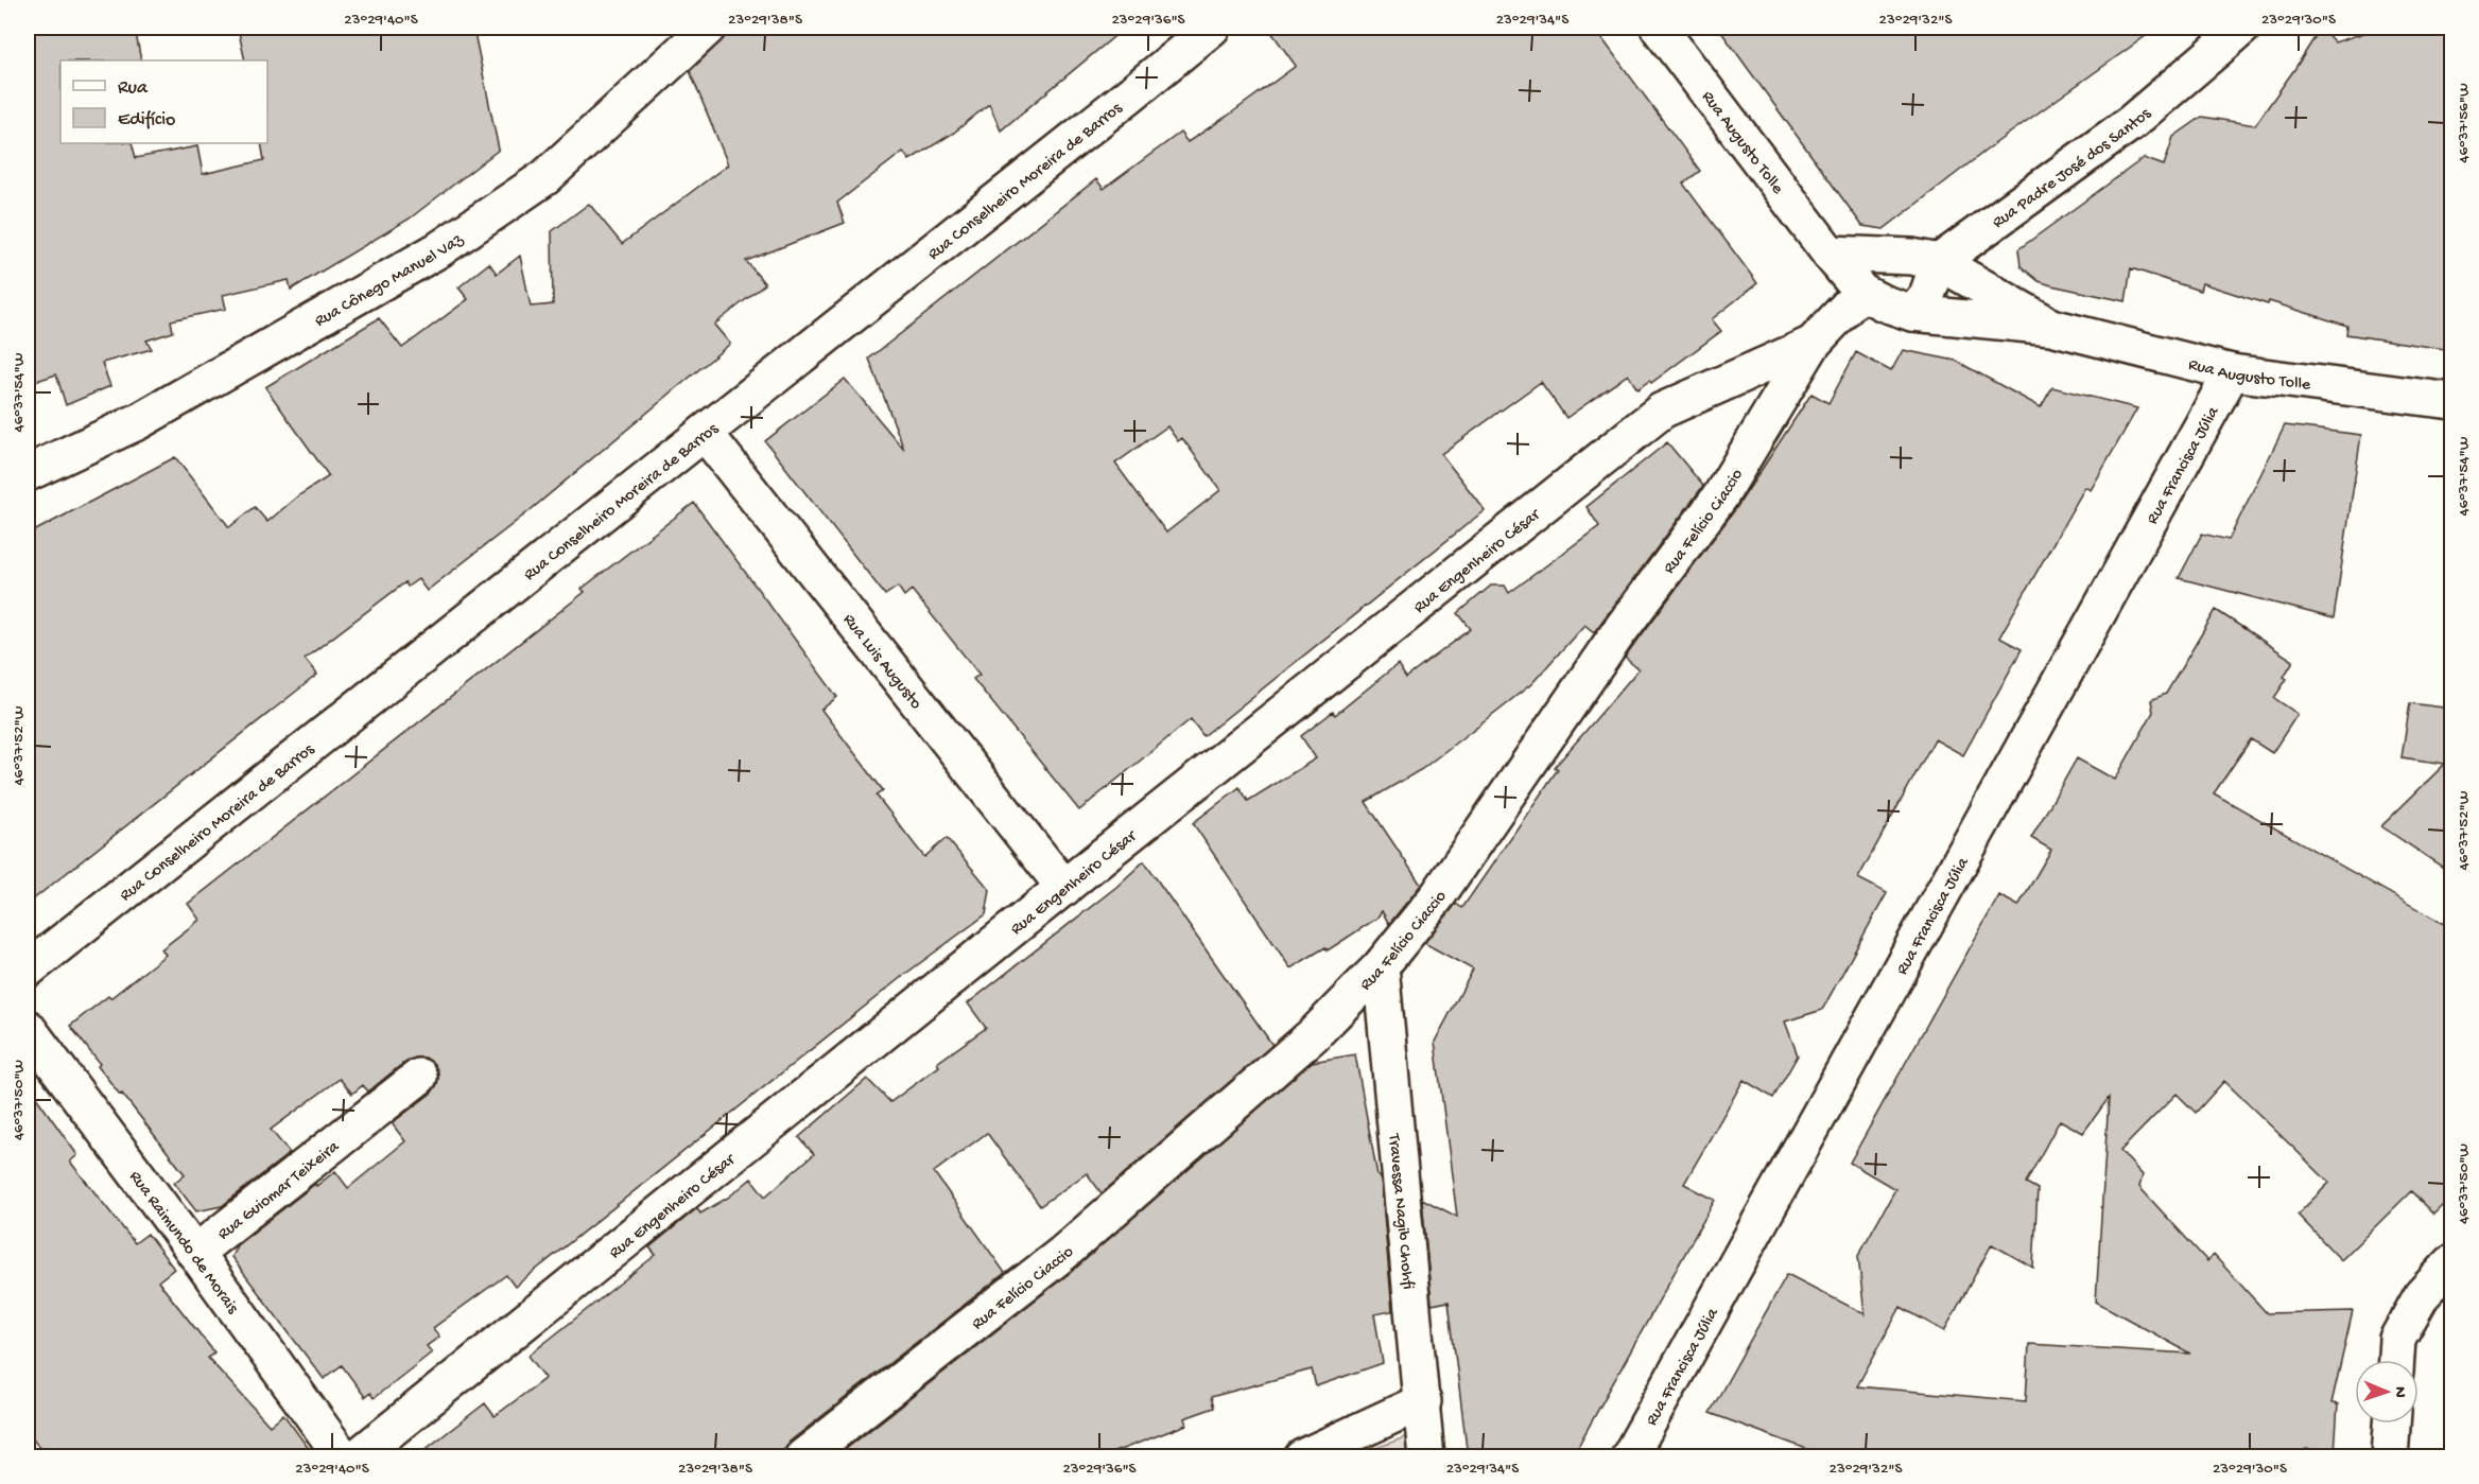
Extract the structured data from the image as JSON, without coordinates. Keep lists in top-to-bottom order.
{
  "streets": {
    "street": [
      "Rua Augusto Tolle",
      "Rua Padre José dos Santos",
      "Rua Conselheiro Moreira de Barros",
      "Rua Cônego Manuel Vaz",
      "Rua Francisca Júlia",
      "Rua Felício Ciaccio",
      "Rua Engenheiro César",
      "Rua Luis Augusto",
      "Rua Guiomar Teixeira",
      "Travessa Nagib Chohfi",
      "Rua Raimundo de Morais"
    ]
  },
  "crossings": [
    ["Rua Augusto Tolle", "Rua Padre José dos Santos"],
    ["Rua Augusto Tolle", "Rua Francisca Júlia"],
    ["Rua Augusto Tolle", "Rua Felício Ciaccio"],
    ["Rua Conselheiro Moreira de Barros", "Rua Luis Augusto"],
    ["Rua Felício Ciaccio", "Rua Engenheiro César"],
    ["Rua Felício Ciaccio", "Travessa Nagib Chohfi"],
    ["Rua Engenheiro César", "Rua Luis Augusto"],
    ["Rua Guiomar Teixeira", "Rua Raimundo de Morais"]
  ],
  "legend": ["Rua", "Edifício"],
  "north": "right",
  "coordinates": [
    "23°29'40\"S",
    "23°29'38\"S",
    "23°29'36\"S",
    "23°29'34\"S",
    "23°29'32\"S",
    "23°29'30\"S",
    "46°37'56\"W",
    "46°37'54\"W",
    "46°37'52\"W",
    "46°37'50\"W"
  ]
}
